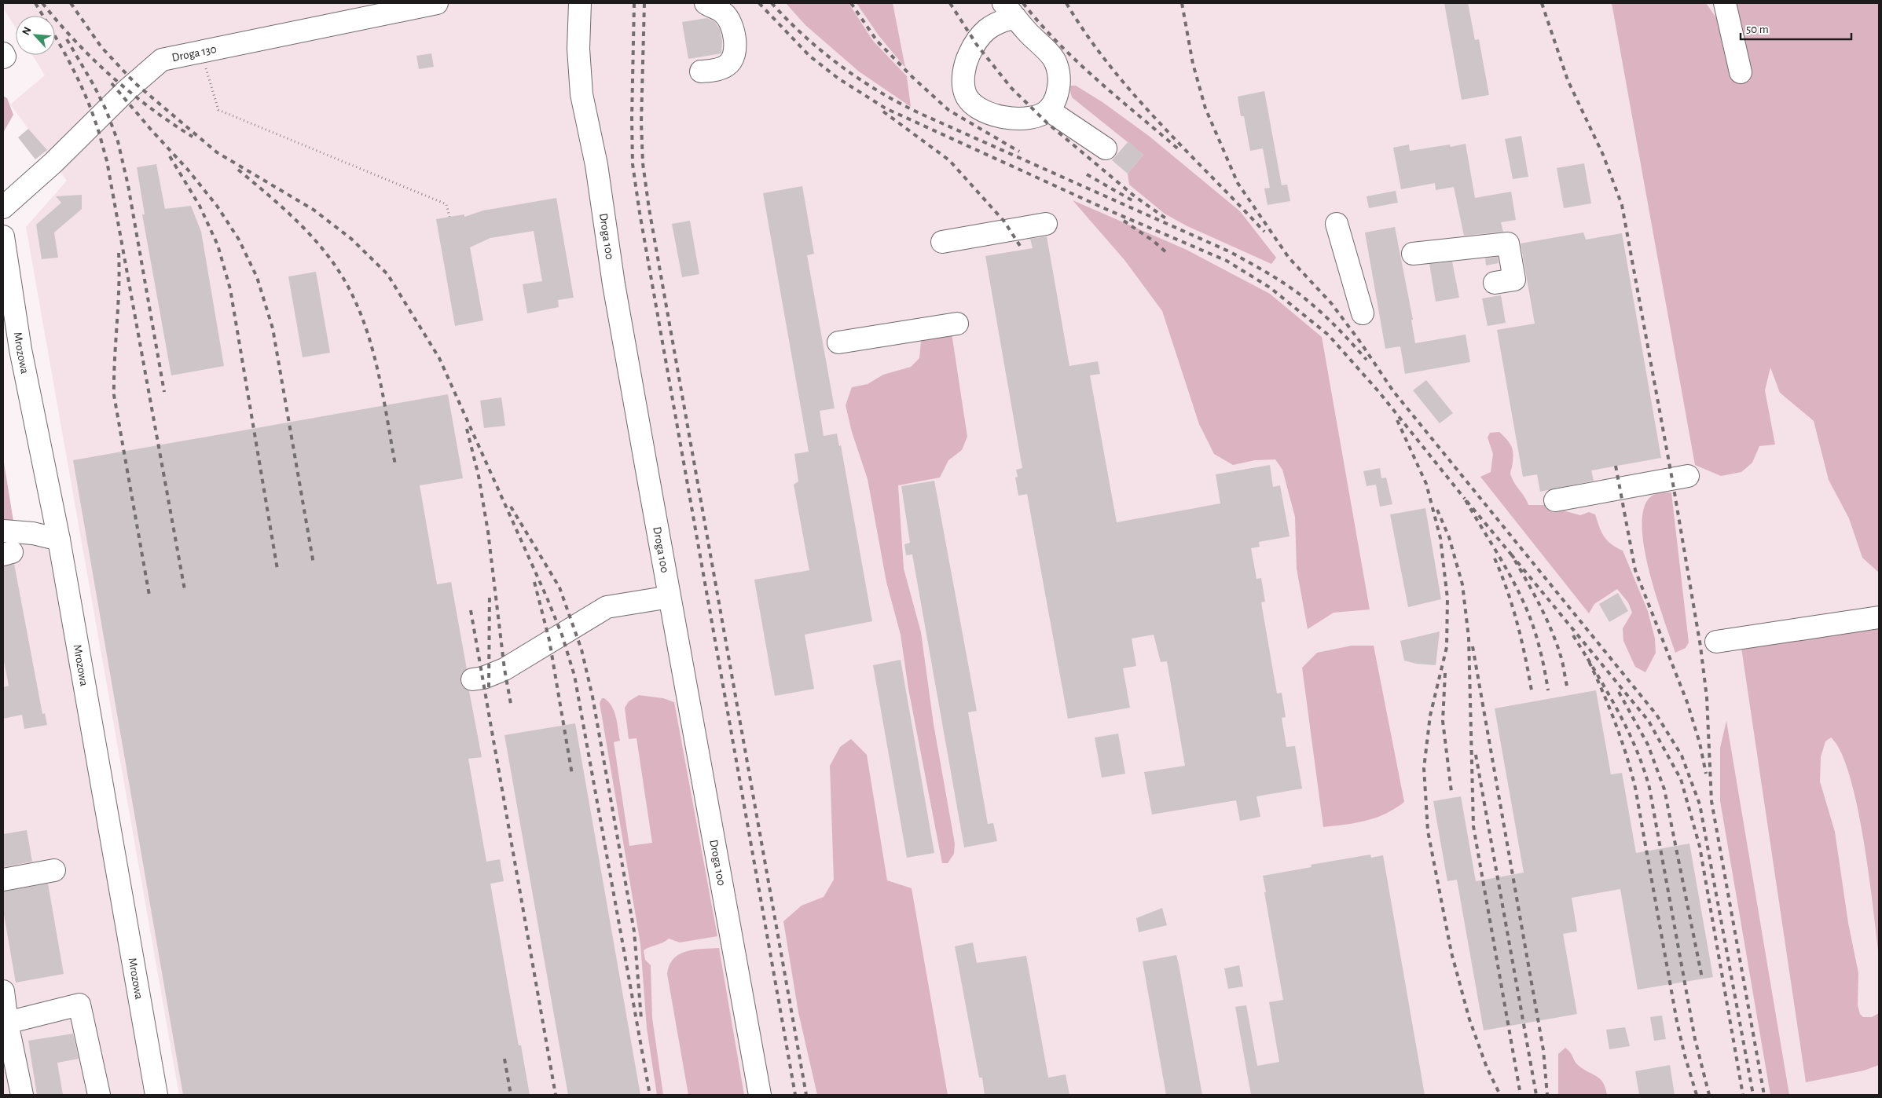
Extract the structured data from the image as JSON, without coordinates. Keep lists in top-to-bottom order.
{
  "streets": {
    "street": ["Droga 130", "Droga 100", "Mrozowa"]
  },
  "scale_bar": "50 m",
  "north": "top left"
}
